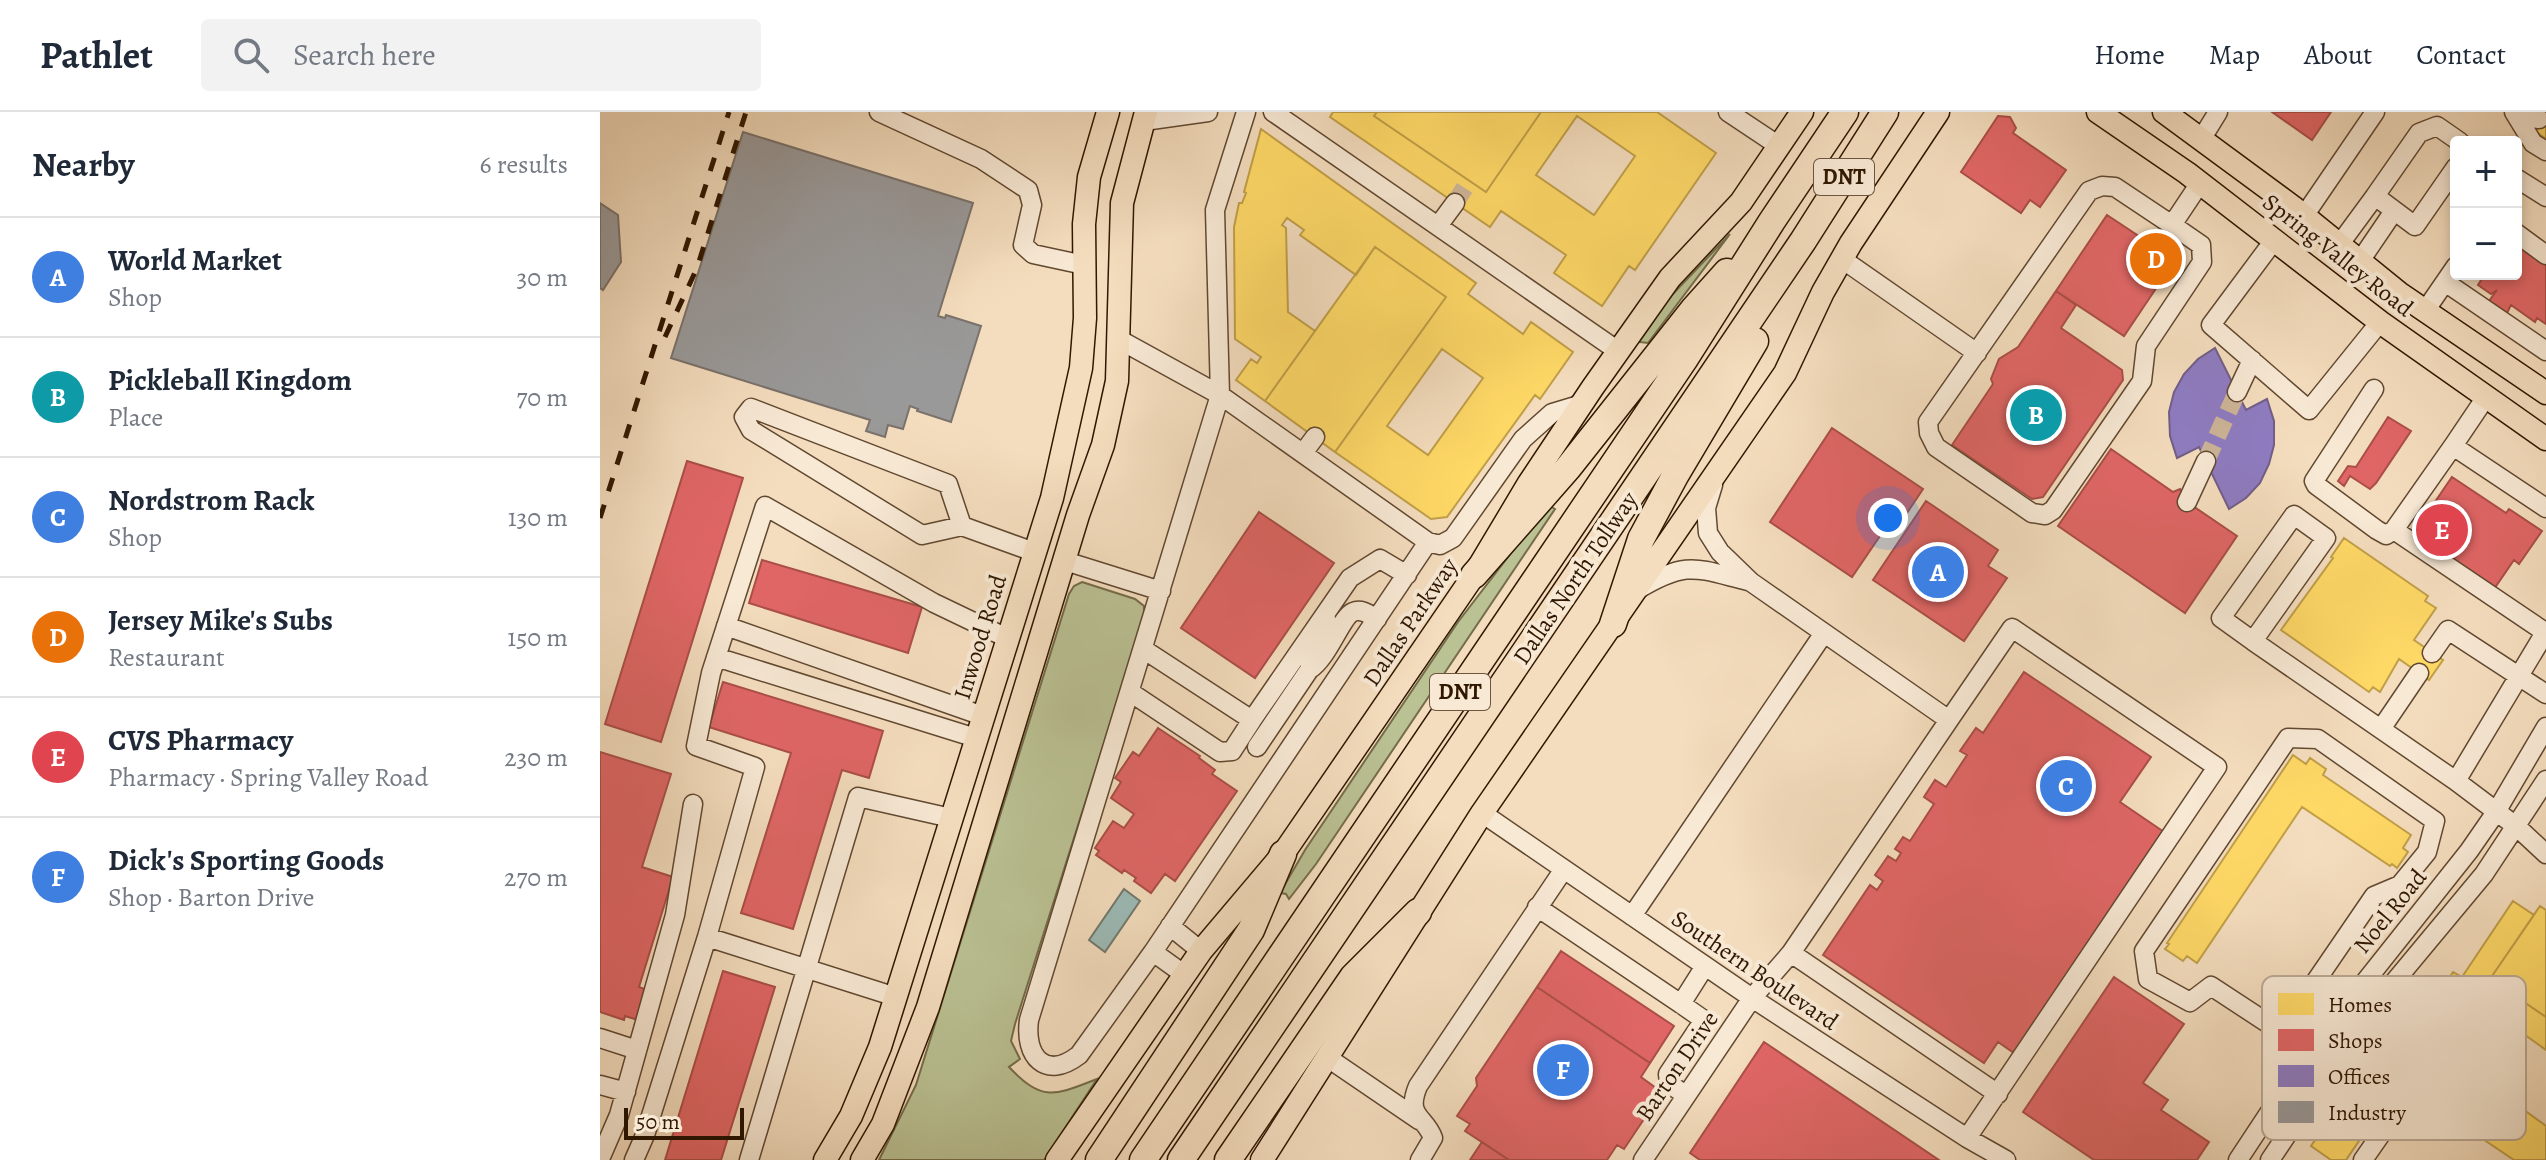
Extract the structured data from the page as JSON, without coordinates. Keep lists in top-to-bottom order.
{
  "streets": {
    "highway": ["DNT", "Dallas North Tollway"],
    "main road": ["Spring Valley Road", "Dallas Parkway", "Inwood Road"],
    "street": ["Noel Road", "Southern Boulevard", "Barton Drive"]
  },
  "crossings": [
    ["Southern Boulevard", "Barton Drive"]
  ],
  "legend": [
    "Homes",
    "Shops",
    "Offices",
    "Industry"
  ],
  "scale_bar": "50 m",
  "page": {
    "header": "Pathlet",
    "search": "Search here",
    "nav": [
      "Home",
      "Map",
      "About",
      "Contact"
    ],
    "heading": ["Nearby", "6 results"],
    "map_buttons": ["+", "−"],
    "list": [
      {
        "mark": "A",
        "name": "World Market",
        "note": "Shop",
        "value": "30 m"
      },
      {
        "mark": "B",
        "name": "Pickleball Kingdom",
        "note": "Place",
        "value": "70 m"
      },
      {
        "mark": "C",
        "name": "Nordstrom Rack",
        "note": "Shop",
        "value": "130 m"
      },
      {
        "mark": "D",
        "name": "Jersey Mike's Subs",
        "note": "Restaurant",
        "value": "150 m"
      },
      {
        "mark": "E",
        "name": "CVS Pharmacy",
        "note": "Pharmacy · Spring Valley Road",
        "value": "230 m"
      },
      {
        "mark": "F",
        "name": "Dick's Sporting Goods",
        "note": "Shop · Barton Drive",
        "value": "270 m"
      }
    ],
    "pins": [
      "D",
      "B",
      "E",
      "A",
      "C",
      "F"
    ],
    "scale": "50 m"
  }
}
